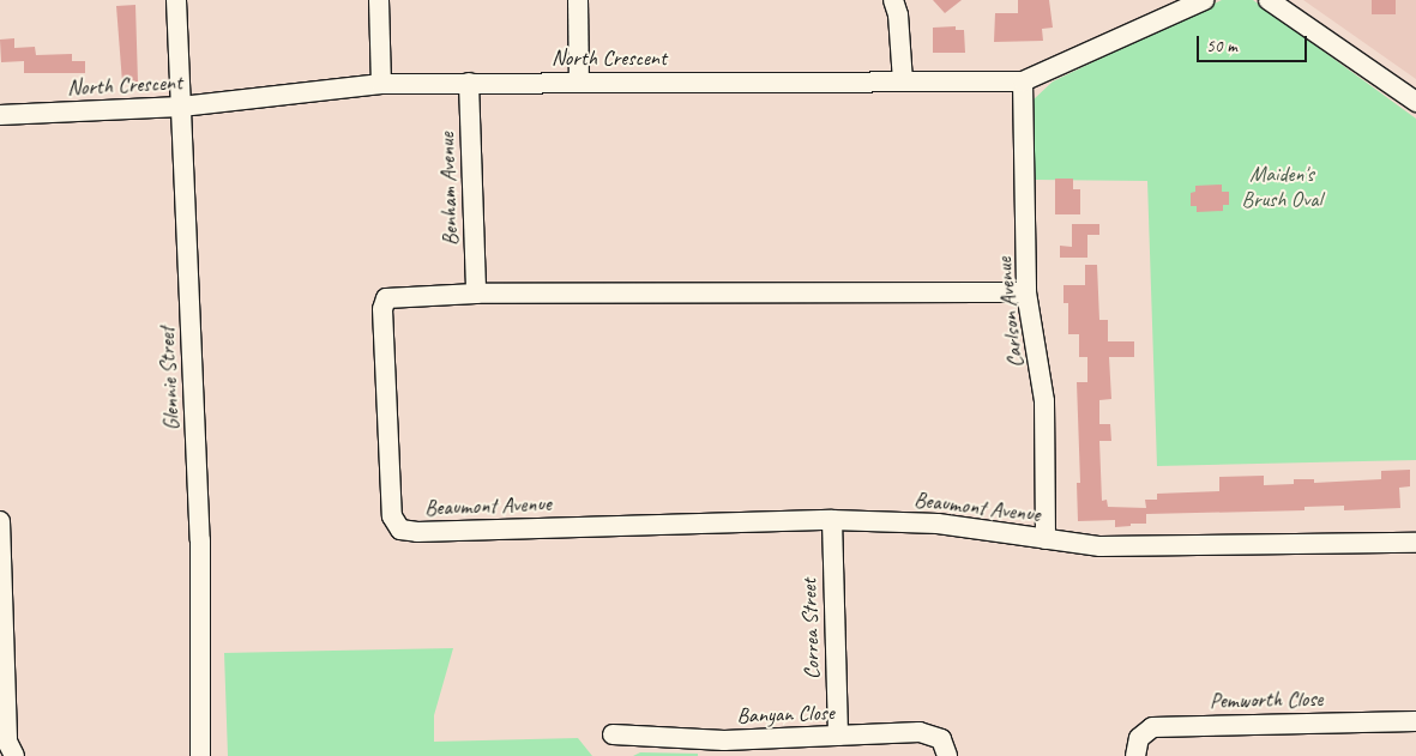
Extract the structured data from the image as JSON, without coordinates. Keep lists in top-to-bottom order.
{
  "streets": {
    "street": [
      "North Crescent",
      "Benham Avenue",
      "Carlson Avenue",
      "Glennie Street",
      "Beaumont Avenue",
      "Correa Street",
      "Pemworth Close",
      "Banyan Close"
    ]
  },
  "crossings": [
    ["North Crescent", "Benham Avenue"],
    ["North Crescent", "Carlson Avenue"],
    ["North Crescent", "Glennie Street"],
    ["Benham Avenue", "Beaumont Avenue"],
    ["Carlson Avenue", "Beaumont Avenue"],
    ["Beaumont Avenue", "Correa Street"],
    ["Correa Street", "Banyan Close"]
  ],
  "parks": ["Maiden's Brush Oval"],
  "scale_bar": "50 m"
}
